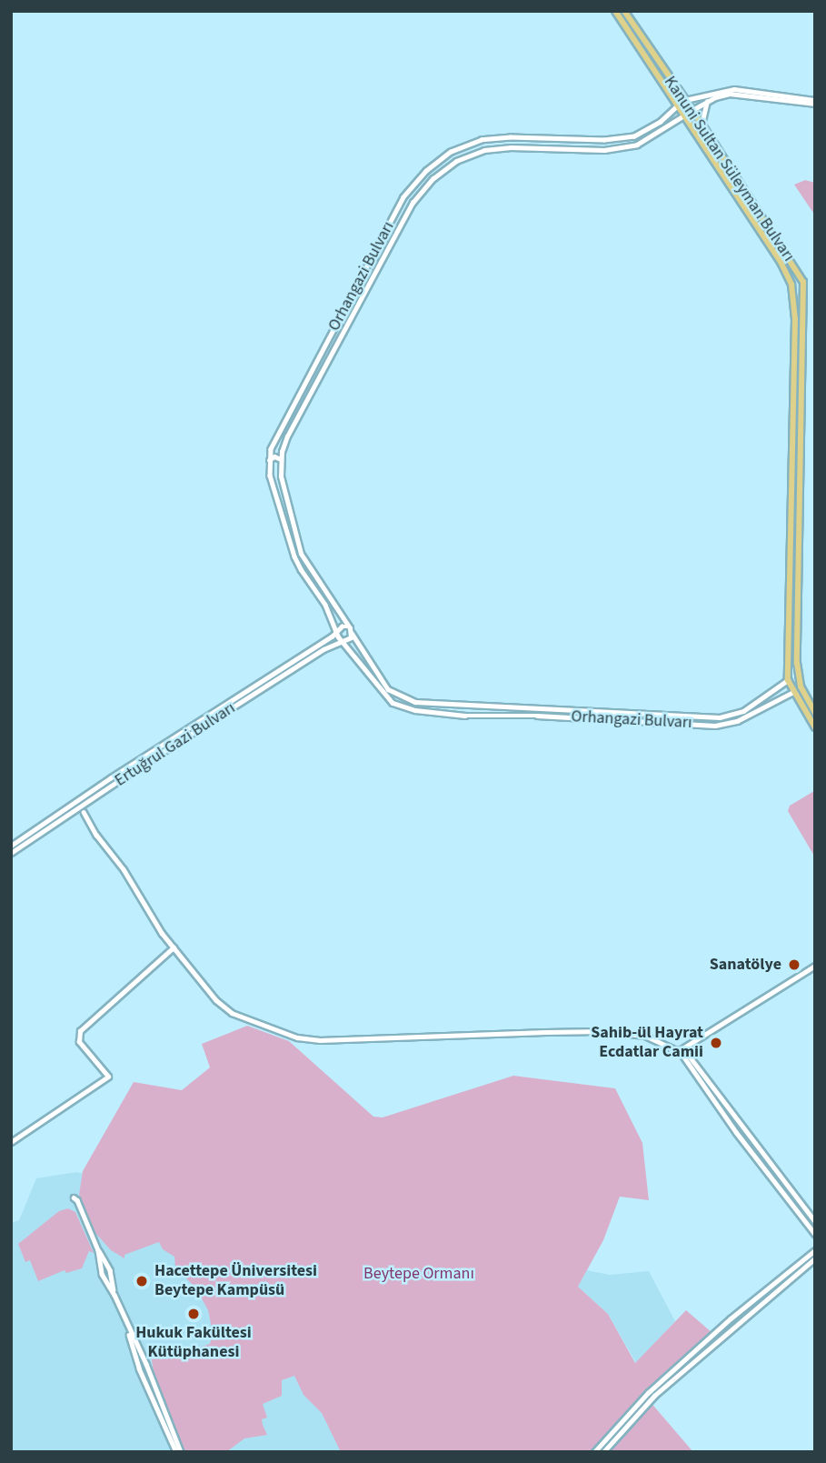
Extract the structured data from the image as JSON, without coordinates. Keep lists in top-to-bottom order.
{
  "streets": {
    "main road": ["Kanuni Sultan Süleyman Bulvarı", "Orhangazi Bulvarı", "Ertuğrul Gazi Bulvarı"]
  },
  "crossings": [
    ["Kanuni Sultan Süleyman Bulvarı", "Orhangazi Bulvarı"],
    ["Orhangazi Bulvarı", "Ertuğrul Gazi Bulvarı"]
  ],
  "parks": ["Beytepe Ormanı"],
  "places": [
    "Sanatölye",
    "Sahib-ül Hayrat Ecdatlar Camii",
    "Hacettepe Üniversitesi Beytepe Kampüsü",
    "Hukuk Fakültesi Kütüphanesi"
  ]
}
